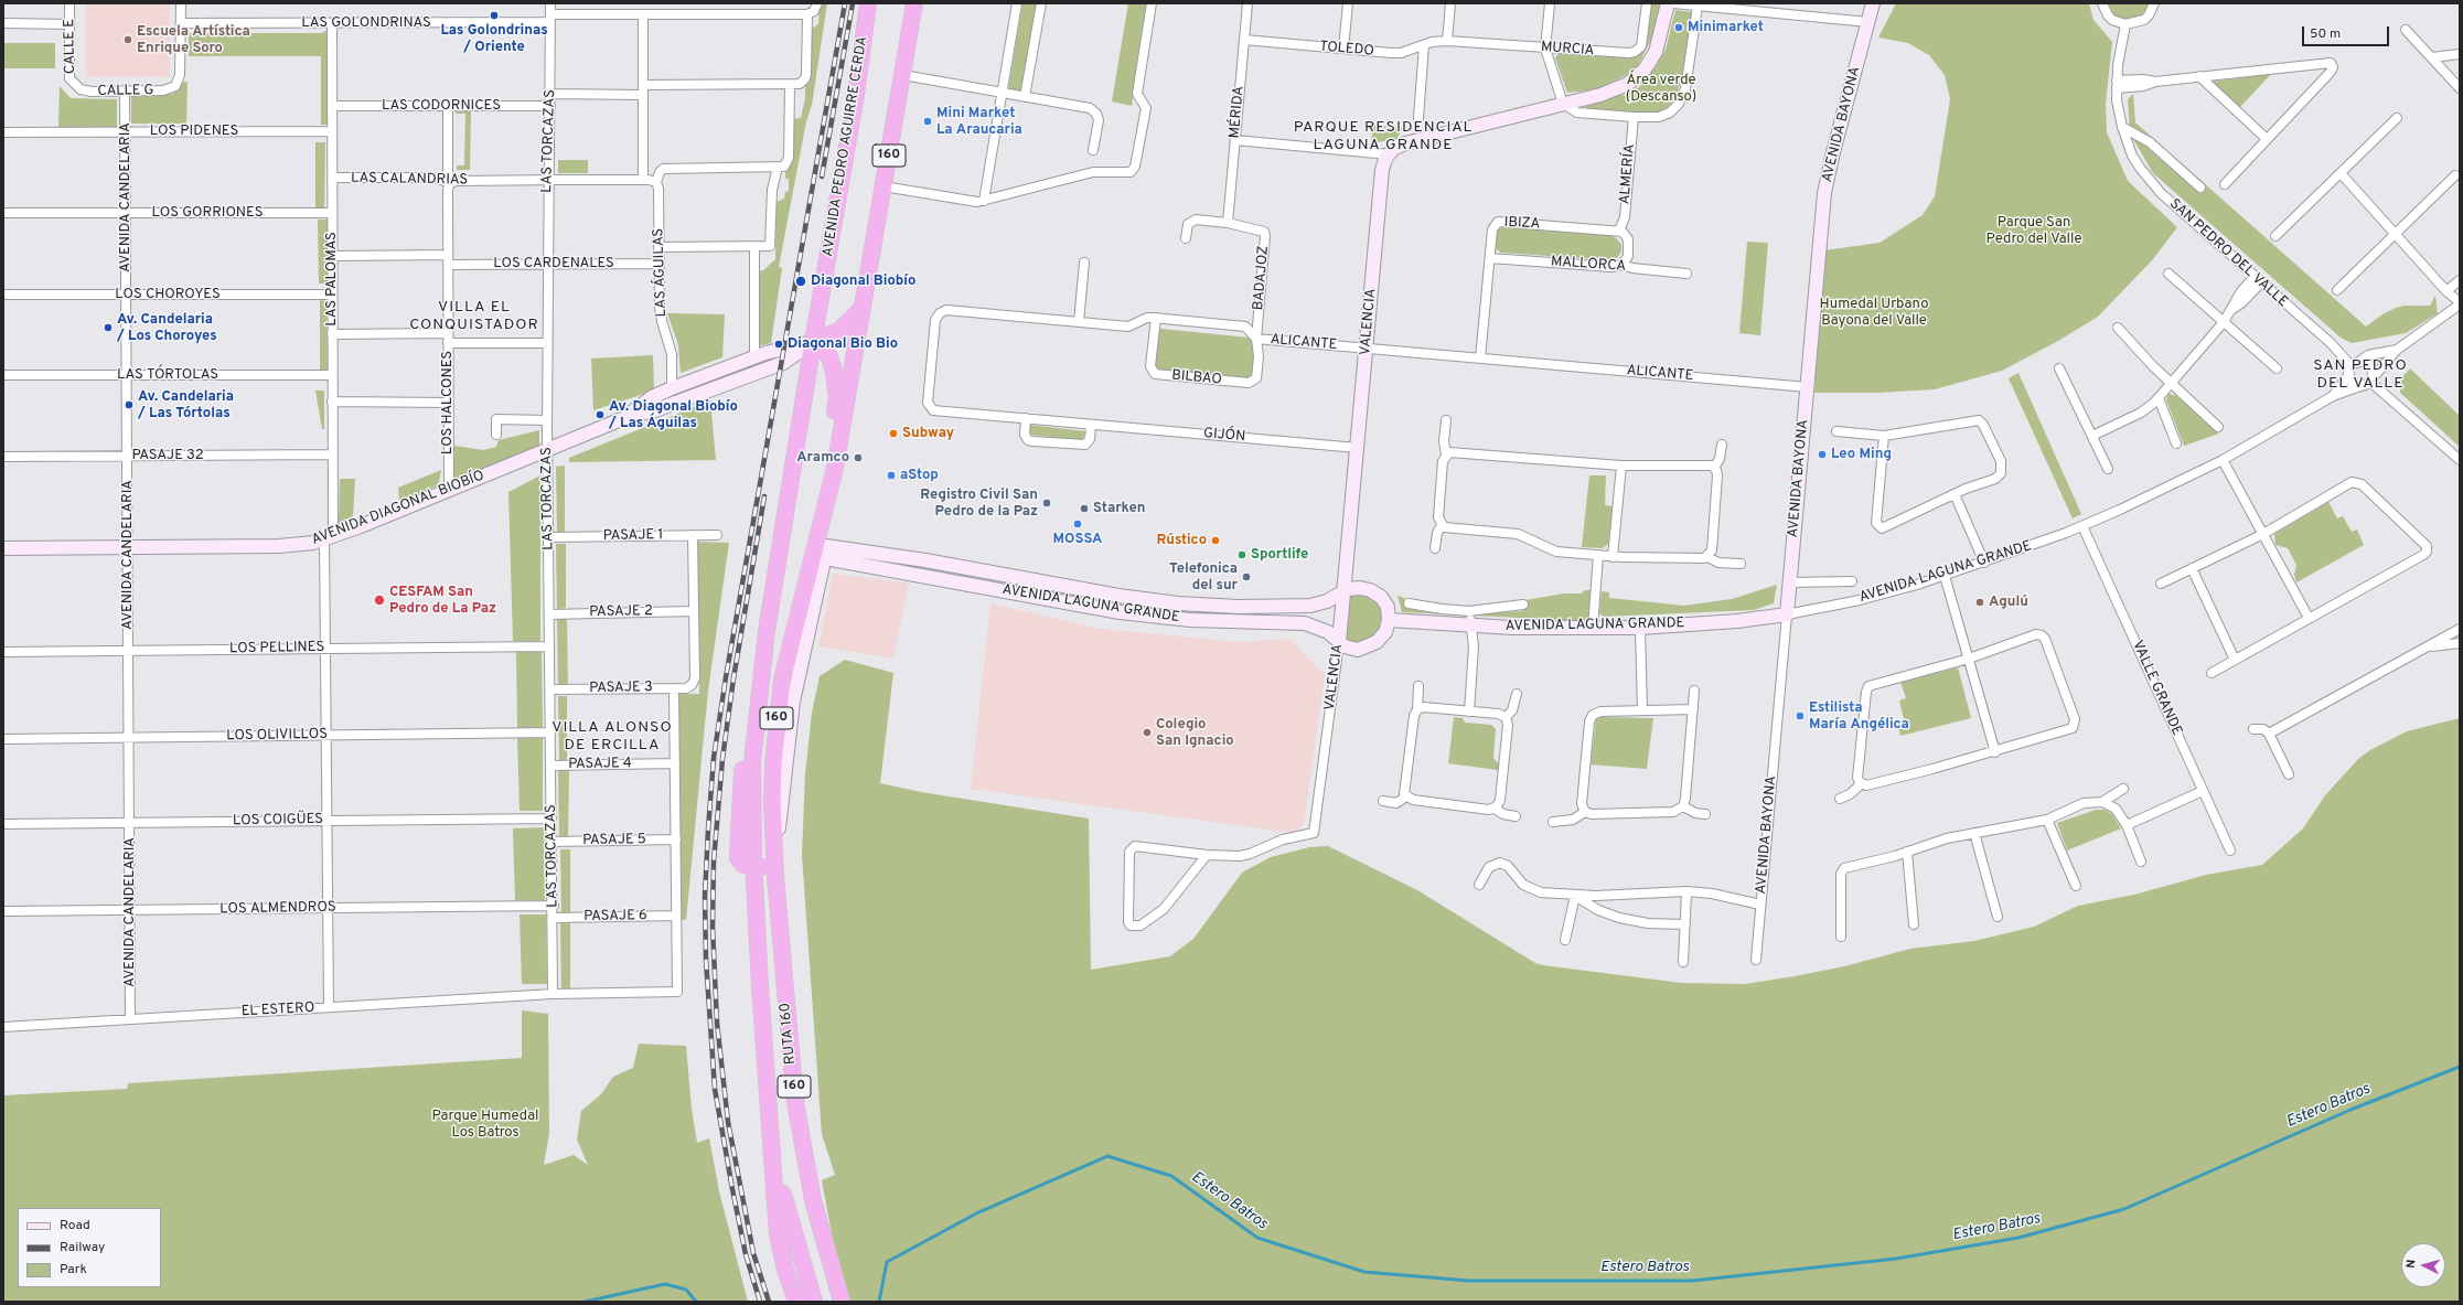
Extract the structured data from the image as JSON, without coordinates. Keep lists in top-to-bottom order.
{
  "streets": {
    "highway": ["AVENIDA PEDRO AGUIRRE CERDA", "160", "RUTA 160"],
    "main road": [
      "AVENIDA BAYONA",
      "VALENCIA",
      "AVENIDA DIAGONAL BIOBÍO",
      "AVENIDA LAGUNA GRANDE"
    ],
    "street": [
      "LAS GOLONDRINAS",
      "CALLE E",
      "TOLEDO",
      "MURCIA",
      "CALLE G",
      "LAS CODORNICES",
      "MÉRIDA",
      "LOS PIDENES",
      "LAS TORCAZAS",
      "ALMERÍA",
      "LAS CALANDRIAS",
      "AVENIDA CANDELARIA",
      "LOS GORRIONES",
      "IBIZA",
      "SAN PEDRO DEL VALLE",
      "LOS CARDENALES",
      "MALLORCA",
      "LAS ÁGUILAS",
      "BADAJOZ",
      "LAS PALOMAS",
      "LOS CHOROYES",
      "ALICANTE",
      "LAS TÓRTOLAS",
      "BILBAO",
      "LOS HALCONES",
      "GIJÓN",
      "PASAJE 32",
      "PASAJE 1",
      "PASAJE 2",
      "LOS PELLINES",
      "PASAJE 3",
      "VALLE GRANDE",
      "LOS OLIVILLOS",
      "PASAJE 4",
      "LOS COIGÜES",
      "PASAJE 5",
      "LOS ALMENDROS",
      "PASAJE 6",
      "EL ESTERO"
    ]
  },
  "crossings": [
    ["LAS GOLONDRINAS", "CALLE G"],
    ["LAS GOLONDRINAS", "LAS TORCAZAS"],
    ["LAS GOLONDRINAS", "LAS PALOMAS"],
    ["CALLE E", "CALLE G"],
    ["TOLEDO", "MURCIA"],
    ["TOLEDO", "MÉRIDA"],
    ["CALLE G", "AVENIDA CANDELARIA"],
    ["LAS CODORNICES", "LAS TORCAZAS"],
    ["LAS CODORNICES", "LAS PALOMAS"],
    ["LAS CODORNICES", "LOS HALCONES"],
    ["MÉRIDA", "BADAJOZ"],
    ["AVENIDA BAYONA", "ALICANTE"],
    ["AVENIDA BAYONA", "AVENIDA LAGUNA GRANDE"],
    ["LOS PIDENES", "AVENIDA CANDELARIA"],
    ["LOS PIDENES", "LAS PALOMAS"],
    ["LAS TORCAZAS", "LAS CALANDRIAS"],
    ["LAS TORCAZAS", "LOS CARDENALES"],
    ["LAS TORCAZAS", "AVENIDA DIAGONAL BIOBÍO"],
    ["LAS TORCAZAS", "PASAJE 1"],
    ["LAS TORCAZAS", "PASAJE 2"],
    ["LAS TORCAZAS", "LOS PELLINES"],
    ["LAS TORCAZAS", "PASAJE 3"],
    ["LAS TORCAZAS", "LOS OLIVILLOS"],
    ["LAS TORCAZAS", "PASAJE 4"],
    ["LAS TORCAZAS", "LOS COIGÜES"],
    ["LAS TORCAZAS", "PASAJE 5"],
    ["LAS TORCAZAS", "LOS ALMENDROS"],
    ["LAS TORCAZAS", "PASAJE 6"],
    ["LAS TORCAZAS", "EL ESTERO"],
    ["AVENIDA PEDRO AGUIRRE CERDA", "AVENIDA DIAGONAL BIOBÍO"],
    ["AVENIDA PEDRO AGUIRRE CERDA", "RUTA 160"],
    ["160", "RUTA 160"],
    ["ALMERÍA", "IBIZA"],
    ["LAS CALANDRIAS", "LAS ÁGUILAS"],
    ["LAS CALANDRIAS", "LAS PALOMAS"],
    ["LAS CALANDRIAS", "LOS HALCONES"],
    ["AVENIDA CANDELARIA", "LOS GORRIONES"],
    ["AVENIDA CANDELARIA", "LOS CHOROYES"],
    ["AVENIDA CANDELARIA", "LAS TÓRTOLAS"],
    ["AVENIDA CANDELARIA", "PASAJE 32"],
    ["AVENIDA CANDELARIA", "AVENIDA DIAGONAL BIOBÍO"],
    ["AVENIDA CANDELARIA", "LOS PELLINES"],
    ["AVENIDA CANDELARIA", "LOS OLIVILLOS"],
    ["AVENIDA CANDELARIA", "LOS COIGÜES"],
    ["AVENIDA CANDELARIA", "LOS ALMENDROS"],
    ["AVENIDA CANDELARIA", "EL ESTERO"],
    ["LOS GORRIONES", "LAS PALOMAS"],
    ["IBIZA", "MALLORCA"],
    ["IBIZA", "ALICANTE"],
    ["LOS CARDENALES", "LAS ÁGUILAS"],
    ["LOS CARDENALES", "LAS PALOMAS"],
    ["LOS CARDENALES", "LOS HALCONES"],
    ["LAS ÁGUILAS", "AVENIDA DIAGONAL BIOBÍO"],
    ["BADAJOZ", "ALICANTE"],
    ["BADAJOZ", "BILBAO"],
    ["LAS PALOMAS", "LOS CHOROYES"],
    ["LAS PALOMAS", "LAS TÓRTOLAS"],
    ["LAS PALOMAS", "PASAJE 32"],
    ["LAS PALOMAS", "AVENIDA DIAGONAL BIOBÍO"],
    ["LAS PALOMAS", "LOS PELLINES"],
    ["LAS PALOMAS", "LOS OLIVILLOS"],
    ["LAS PALOMAS", "LOS COIGÜES"],
    ["LAS PALOMAS", "LOS ALMENDROS"],
    ["LAS PALOMAS", "EL ESTERO"],
    ["VALENCIA", "ALICANTE"],
    ["VALENCIA", "GIJÓN"],
    ["VALENCIA", "AVENIDA LAGUNA GRANDE"],
    ["ALICANTE", "BILBAO"],
    ["ALICANTE", "GIJÓN"],
    ["LOS HALCONES", "AVENIDA DIAGONAL BIOBÍO"],
    ["AVENIDA LAGUNA GRANDE", "VALLE GRANDE"],
    ["PASAJE 2", "PASAJE 3"],
    ["PASAJE 6", "EL ESTERO"]
  ],
  "districts": [
    "PARQUE RESIDENCIAL LAGUNA GRANDE",
    "VILLA EL CONQUISTADOR",
    "SAN PEDRO DEL VALLE",
    "VILLA ALONSO DE ERCILLA"
  ],
  "water": ["Estero Batros"],
  "parks": [
    "Área verde (Descanso)",
    "Parque San Pedro del Valle",
    "Humedal Urbano Bayona del Valle",
    "Parque Humedal Los Batros"
  ],
  "places": [
    "Las Golondrinas / Oriente",
    "Minimarket",
    "Escuela Artística Enrique Soro",
    "Mini Market La Araucaria",
    "Diagonal Biobío",
    "Av. Candelaria / Los Choroyes",
    "Diagonal Bio Bio",
    "Av. Candelaria / Las Tórtolas",
    "Av. Diagonal Biobío / Las Águilas",
    "Subway",
    "Leo Ming",
    "Aramco",
    "aStop",
    "Registro Civil San Pedro de la Paz",
    "Starken",
    "MOSSA",
    "Rústico",
    "Sportlife",
    "Telefonica del sur",
    "CESFAM San Pedro de La Paz",
    "Agulú",
    "Estilista María Angélica",
    "Colegio San Ignacio"
  ],
  "legend": ["Road", "Railway", "Park"],
  "scale_bar": "50 m",
  "north": "left"
}
